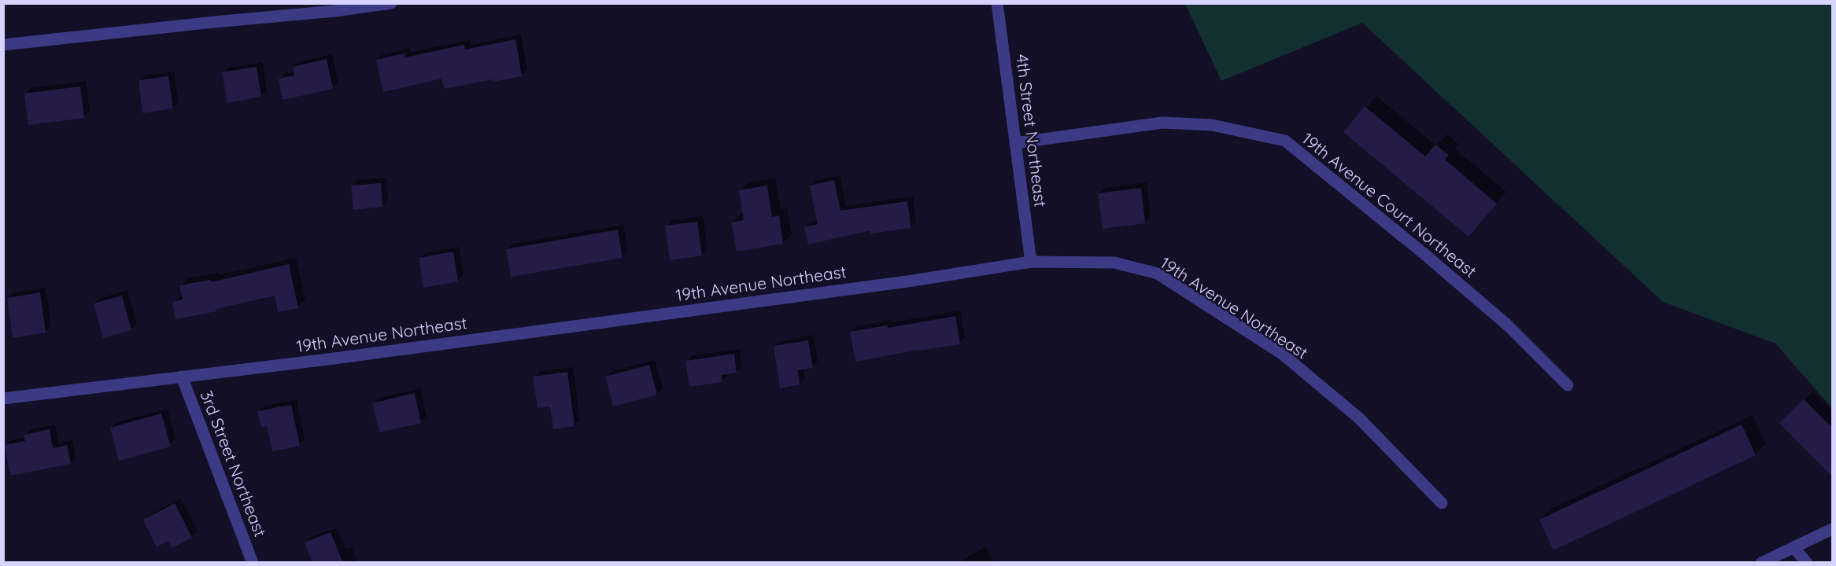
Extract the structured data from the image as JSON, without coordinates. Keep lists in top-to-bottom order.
{
  "streets": {
    "street": [
      "4th Street Northeast",
      "19th Avenue Court Northeast",
      "19th Avenue Northeast",
      "3rd Street Northeast"
    ]
  },
  "crossings": [
    ["4th Street Northeast", "19th Avenue Court Northeast"],
    ["4th Street Northeast", "19th Avenue Northeast"],
    ["19th Avenue Northeast", "3rd Street Northeast"]
  ]
}
